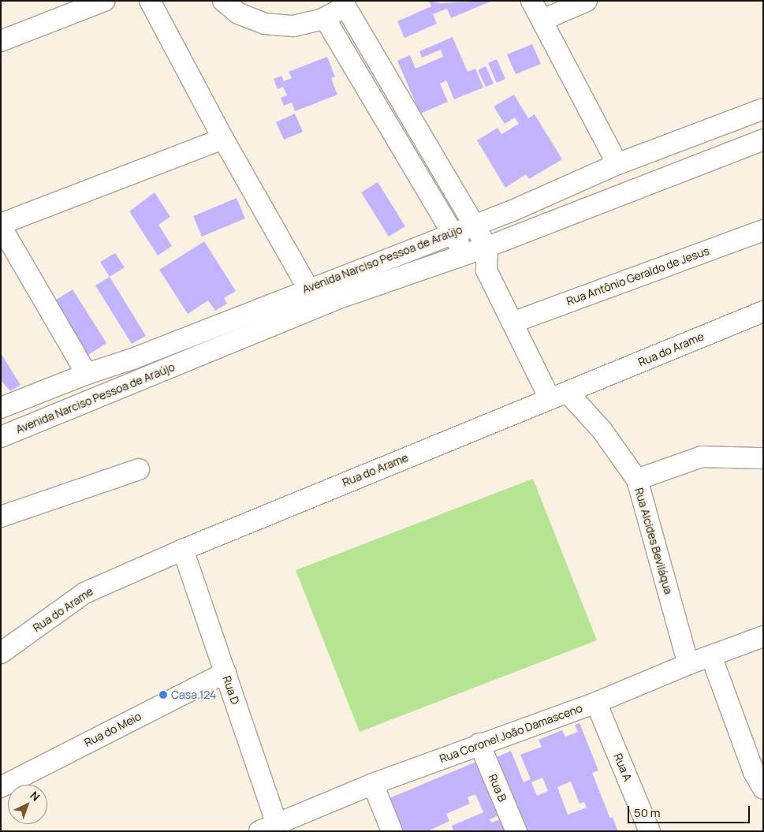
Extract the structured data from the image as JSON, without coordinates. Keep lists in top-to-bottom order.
{
  "streets": {
    "street": [
      "Avenida Narciso Pessoa de Araújo",
      "Rua Antônio Geraldo de Jesus",
      "Rua do Arame",
      "Rua Alcides Beviláqua",
      "Rua D",
      "Rua do Meio",
      "Rua Coronel João Damasceno",
      "Rua A",
      "Rua B"
    ]
  },
  "crossings": [
    ["Rua Antônio Geraldo de Jesus", "Rua Alcides Beviláqua"],
    ["Rua do Arame", "Rua Alcides Beviláqua"],
    ["Rua do Arame", "Rua D"],
    ["Rua Alcides Beviláqua", "Rua Coronel João Damasceno"],
    ["Rua D", "Rua do Meio"],
    ["Rua D", "Rua Coronel João Damasceno"],
    ["Rua Coronel João Damasceno", "Rua A"],
    ["Rua Coronel João Damasceno", "Rua B"]
  ],
  "places": ["Casa 124"],
  "scale_bar": "50 m",
  "north": "top right"
}
